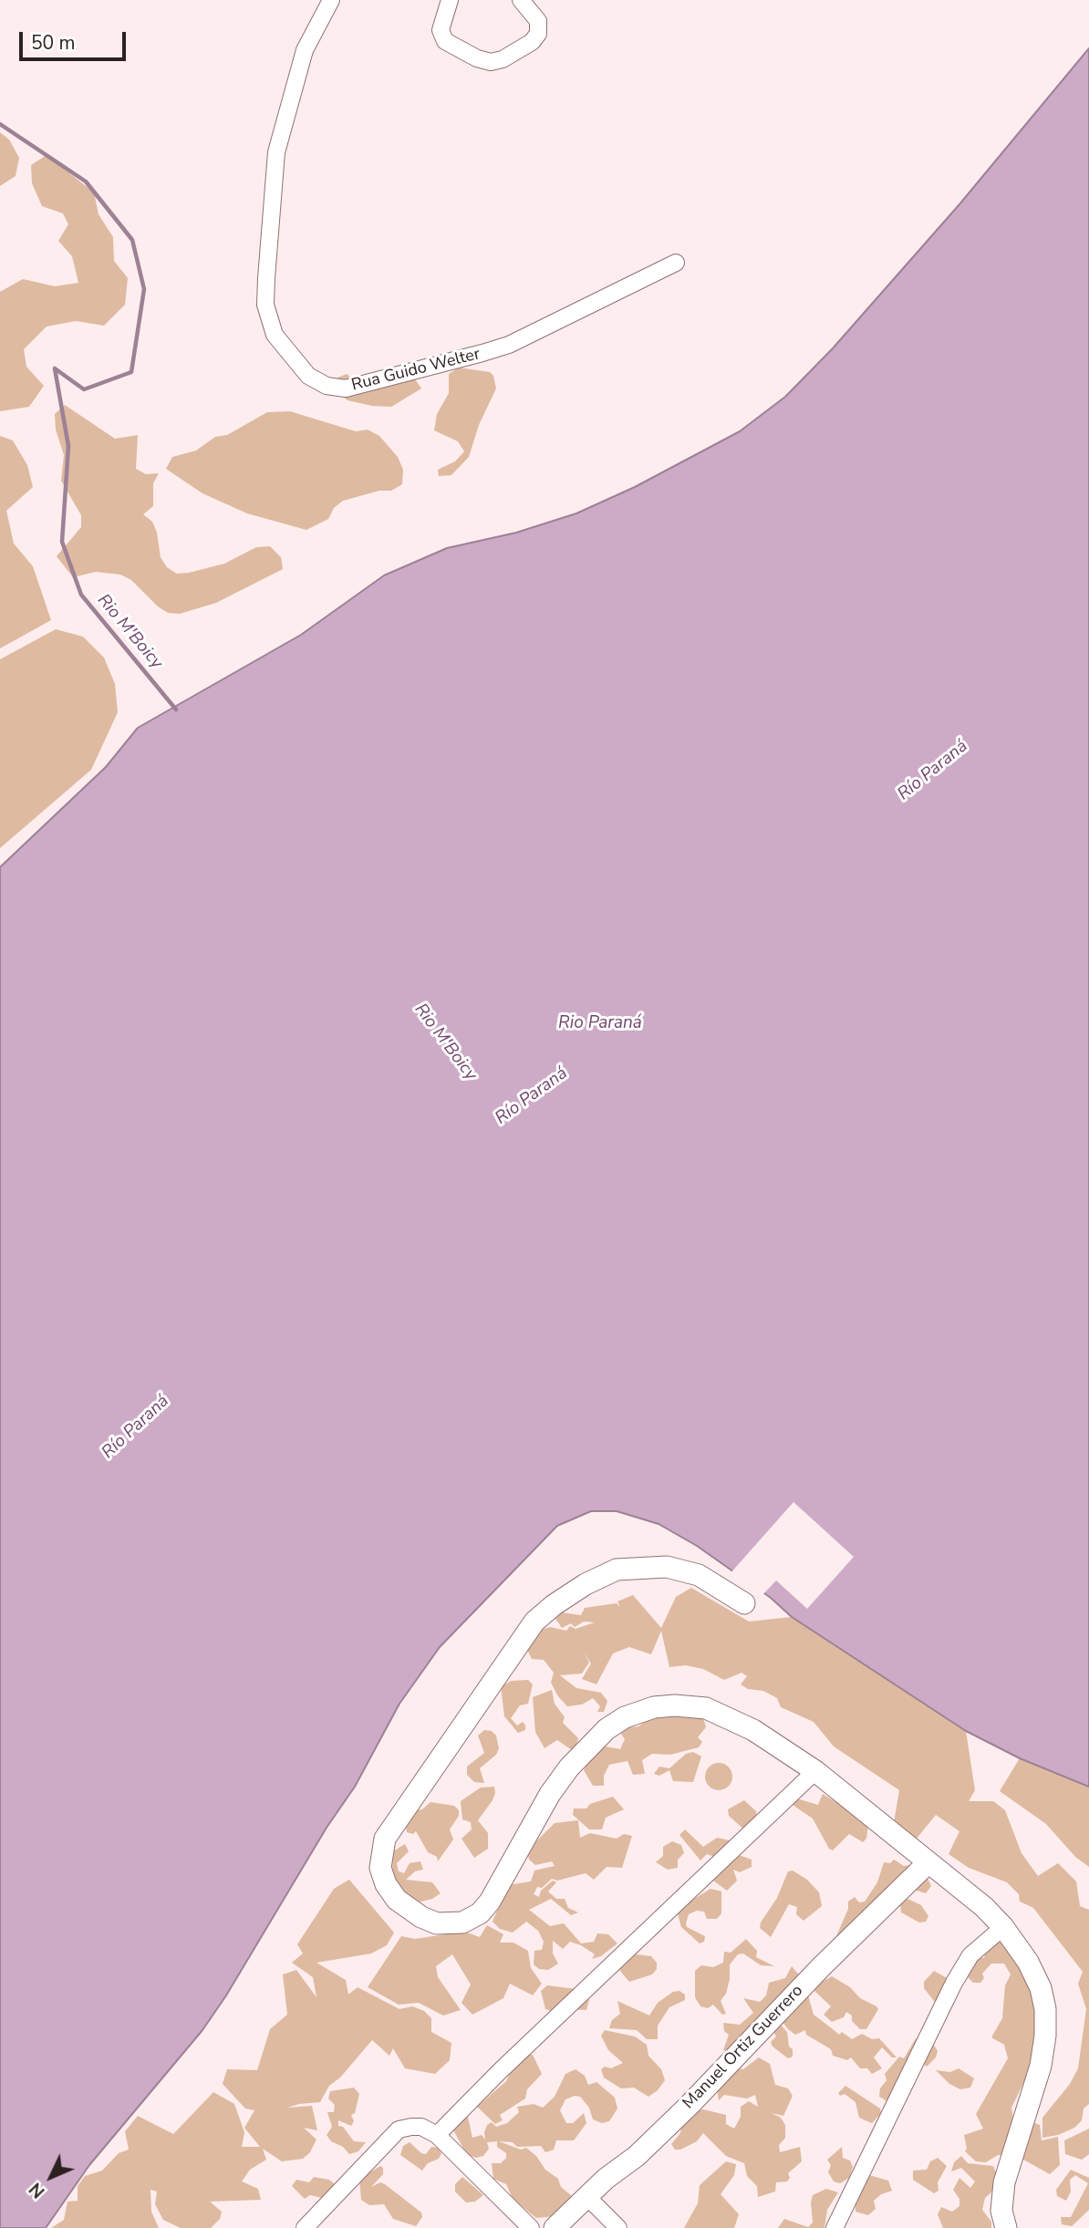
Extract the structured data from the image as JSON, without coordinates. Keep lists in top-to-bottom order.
{
  "streets": {
    "street": ["Rua Guido Welter", "Manuel Ortiz Guerrero"]
  },
  "water": ["Rio M'Boicy", "Río Paraná", "Rio Paraná"],
  "scale_bar": "50 m",
  "north": "bottom left"
}
